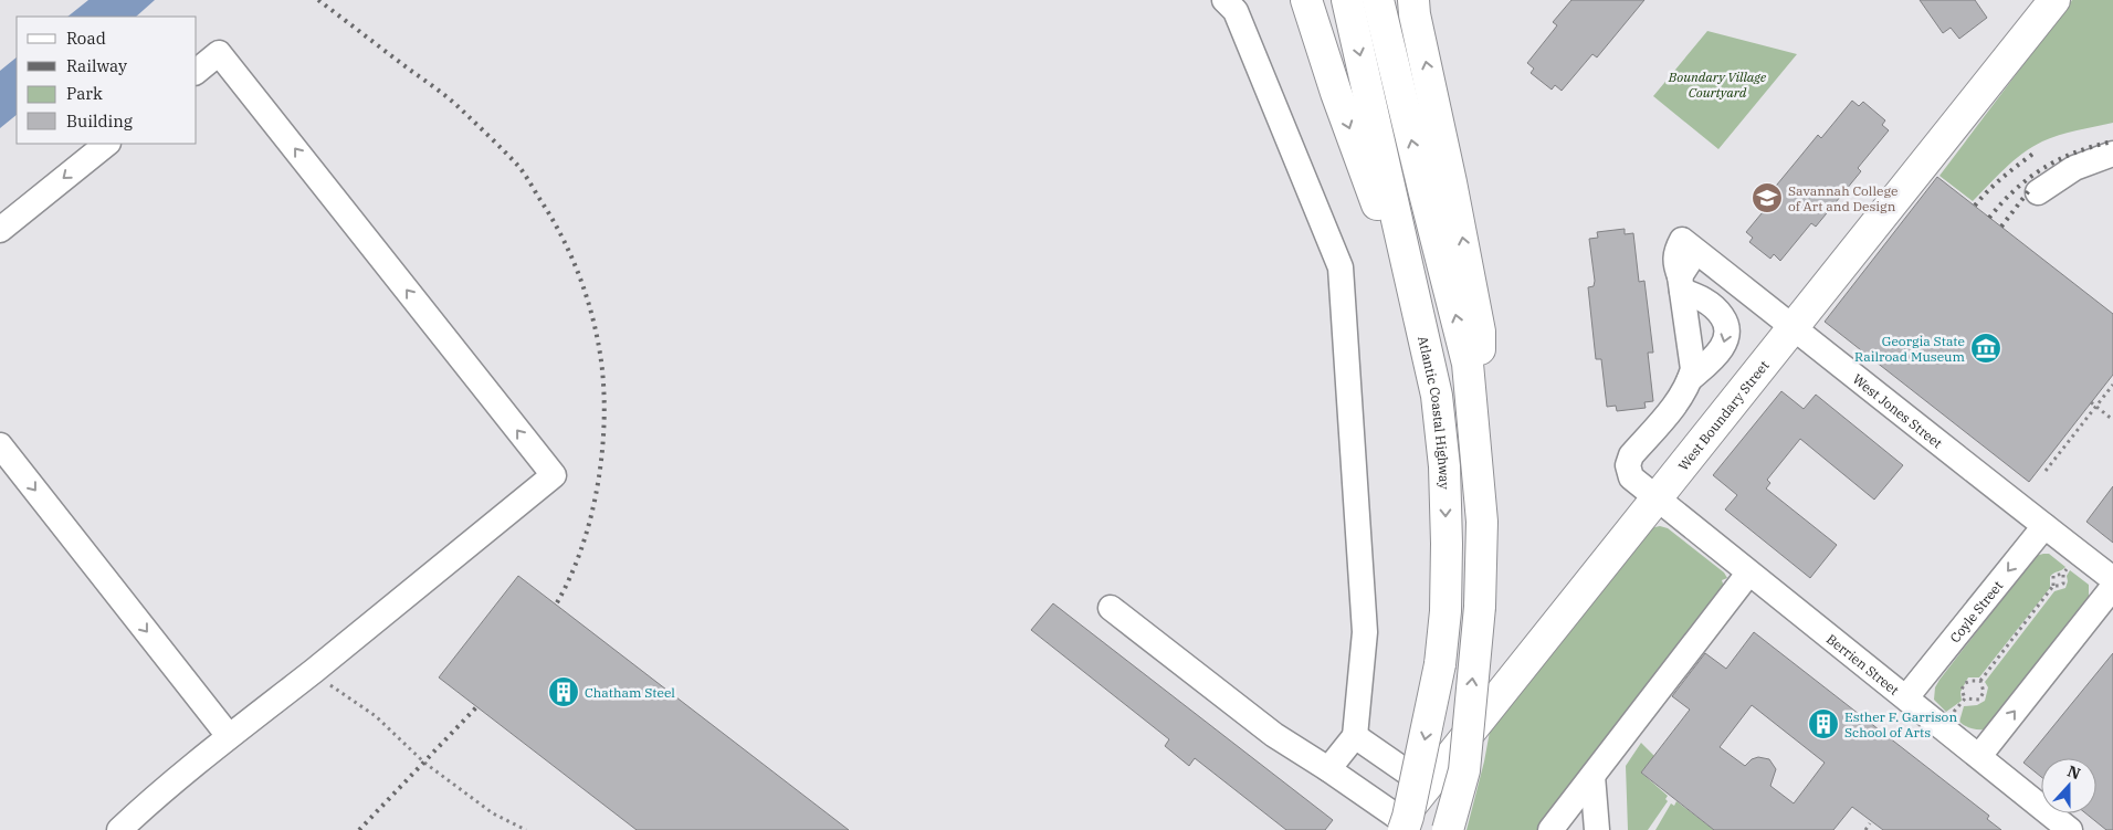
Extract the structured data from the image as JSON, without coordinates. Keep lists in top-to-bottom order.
{
  "streets": {
    "main road": ["Atlantic Coastal Highway", "West Boundary Street"],
    "street": ["West Jones Street", "Coyle Street", "Berrien Street"]
  },
  "crossings": [
    ["West Jones Street", "West Boundary Street"],
    ["West Jones Street", "Coyle Street"],
    ["Atlantic Coastal Highway", "West Boundary Street"],
    ["West Boundary Street", "Berrien Street"],
    ["Coyle Street", "Berrien Street"]
  ],
  "parks": ["Boundary Village Courtyard"],
  "places": {
    "school or university": ["Savannah College of Art and Design"],
    "museum": ["Georgia State Railroad Museum"],
    "building": ["Chatham Steel", "Esther F. Garrison School of Arts"]
  },
  "legend": [
    "Road",
    "Railway",
    "Park",
    "Building"
  ],
  "north": "top"
}
